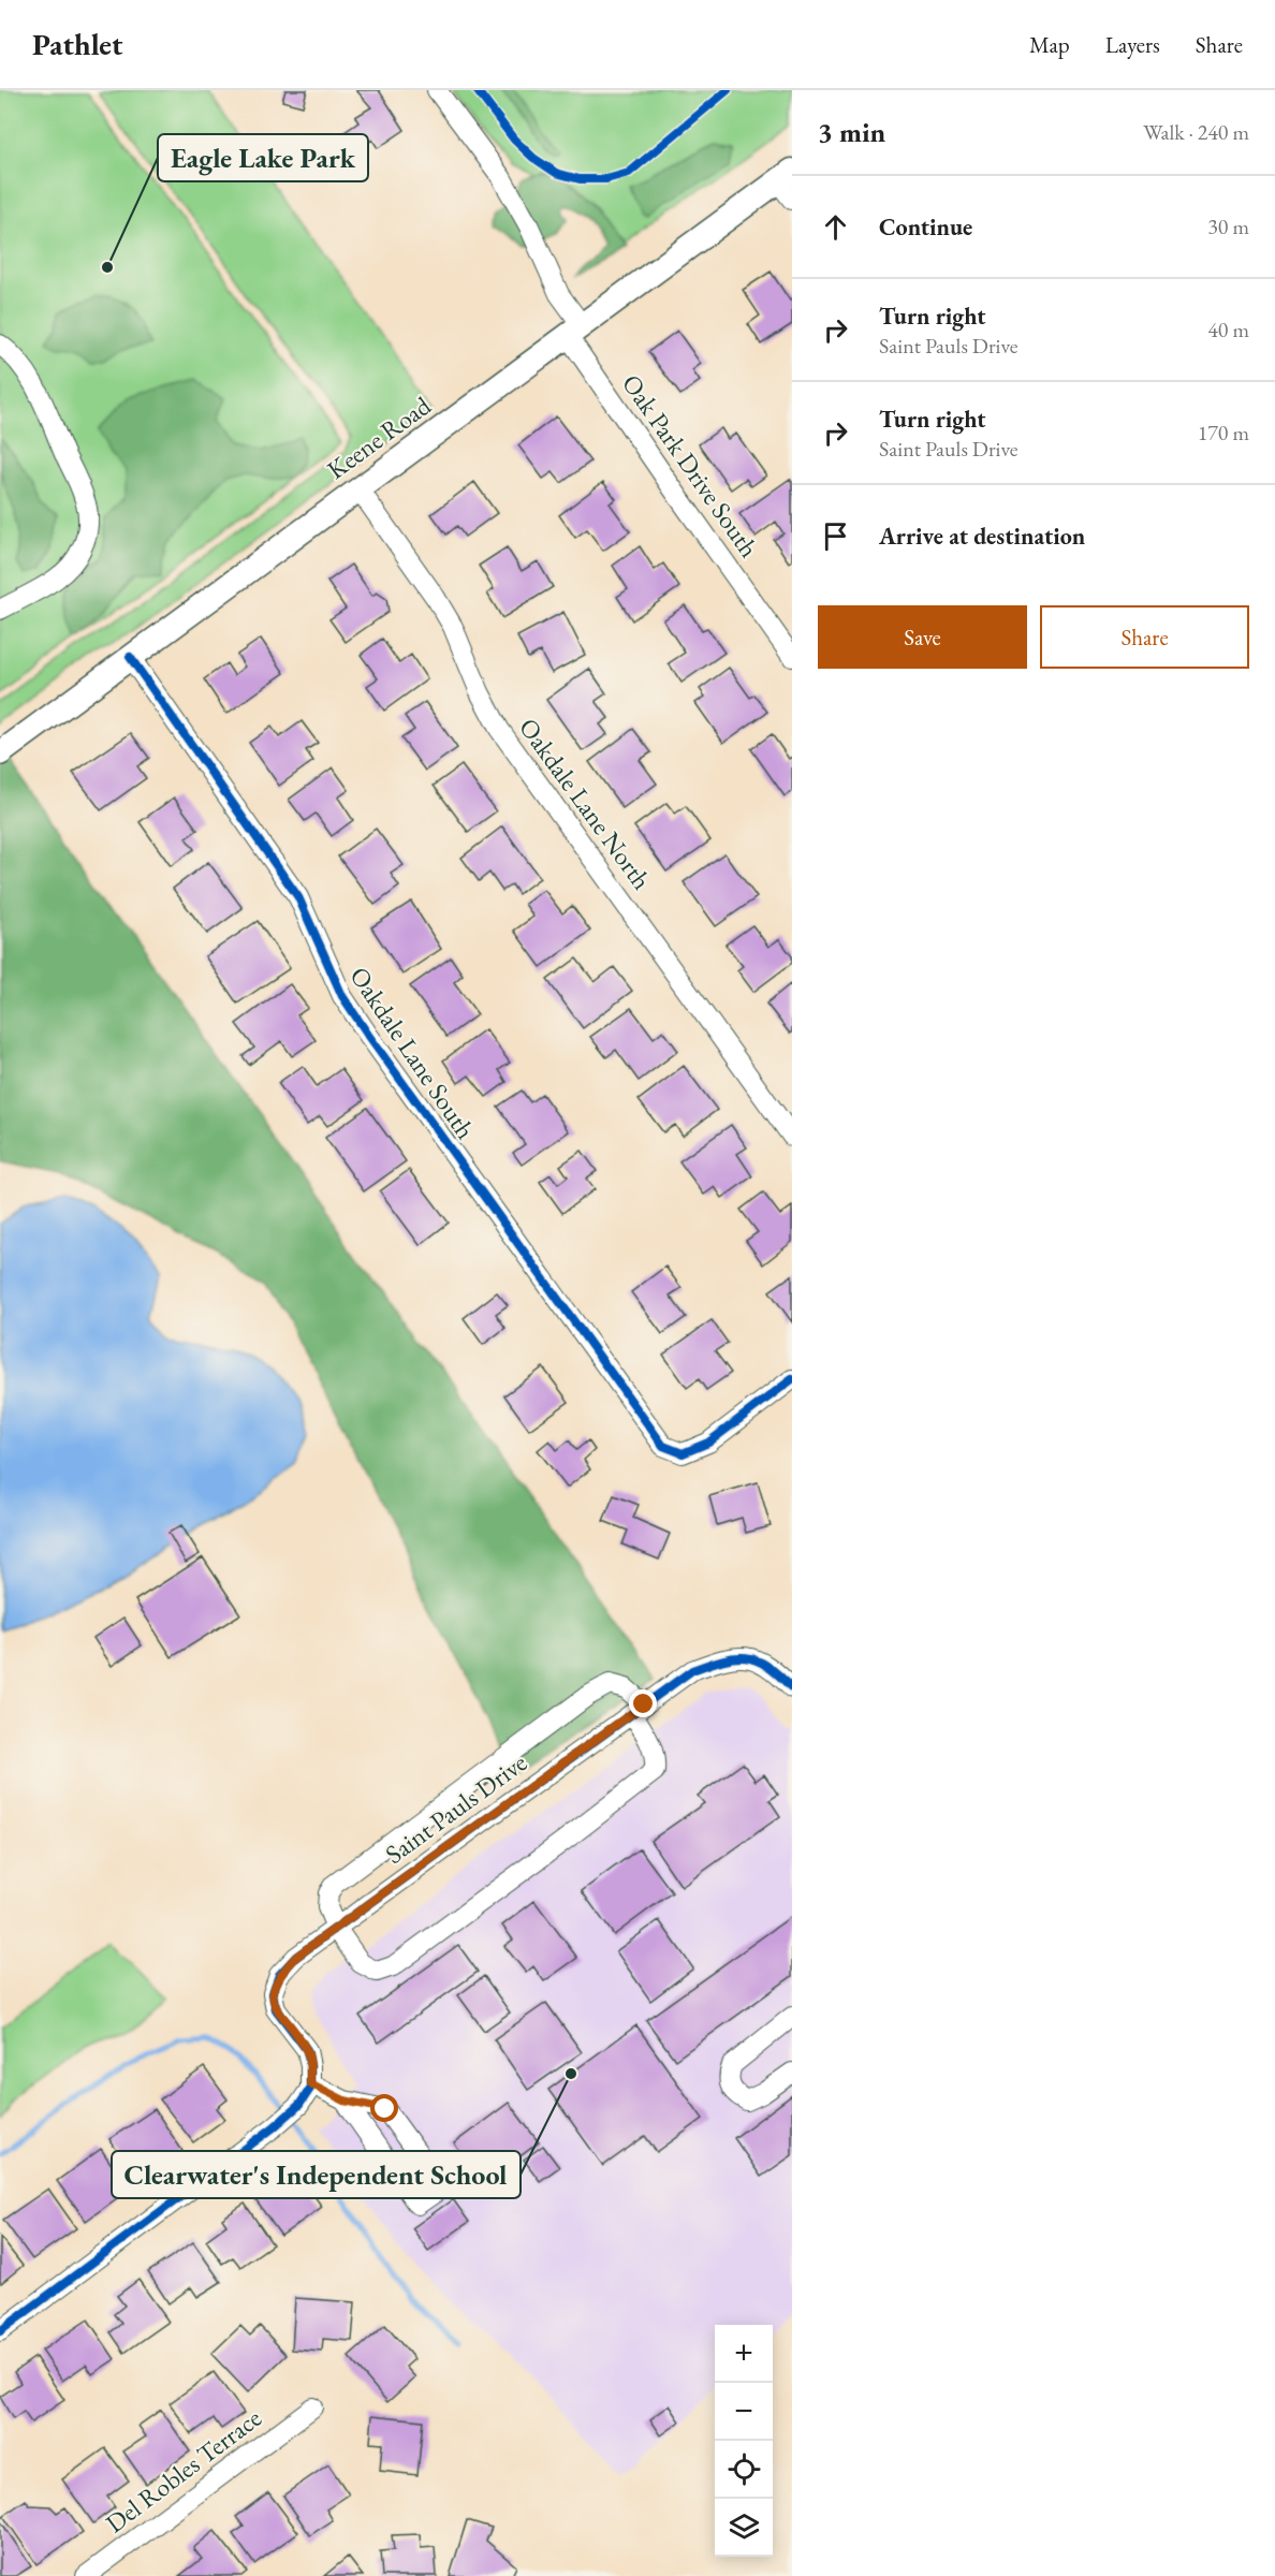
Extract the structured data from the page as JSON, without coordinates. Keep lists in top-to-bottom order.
{
  "streets": {
    "main road": ["Keene Road"],
    "street": [
      "Oak Park Drive South",
      "Oakdale Lane North",
      "Oakdale Lane South",
      "Saint Pauls Drive",
      "Del Robles Terrace"
    ]
  },
  "crossings": [
    ["Keene Road", "Oak Park Drive South"],
    ["Keene Road", "Oakdale Lane North"],
    ["Keene Road", "Oakdale Lane South"]
  ],
  "places": ["Eagle Lake Park", "Clearwater's Independent School"],
  "page": {
    "header": "Pathlet",
    "nav": ["Map", "Layers", "Share"],
    "heading": ["3 min", "Walk · 240 m"],
    "list": [
      ["Continue", "30 m"],
      ["Turn right", "Saint Pauls Drive", "40 m"],
      ["Turn right", "Saint Pauls Drive", "170 m"],
      "Arrive at destination"
    ],
    "buttons": ["Save", "Share"],
    "map_buttons": ["+", "−"]
  }
}
